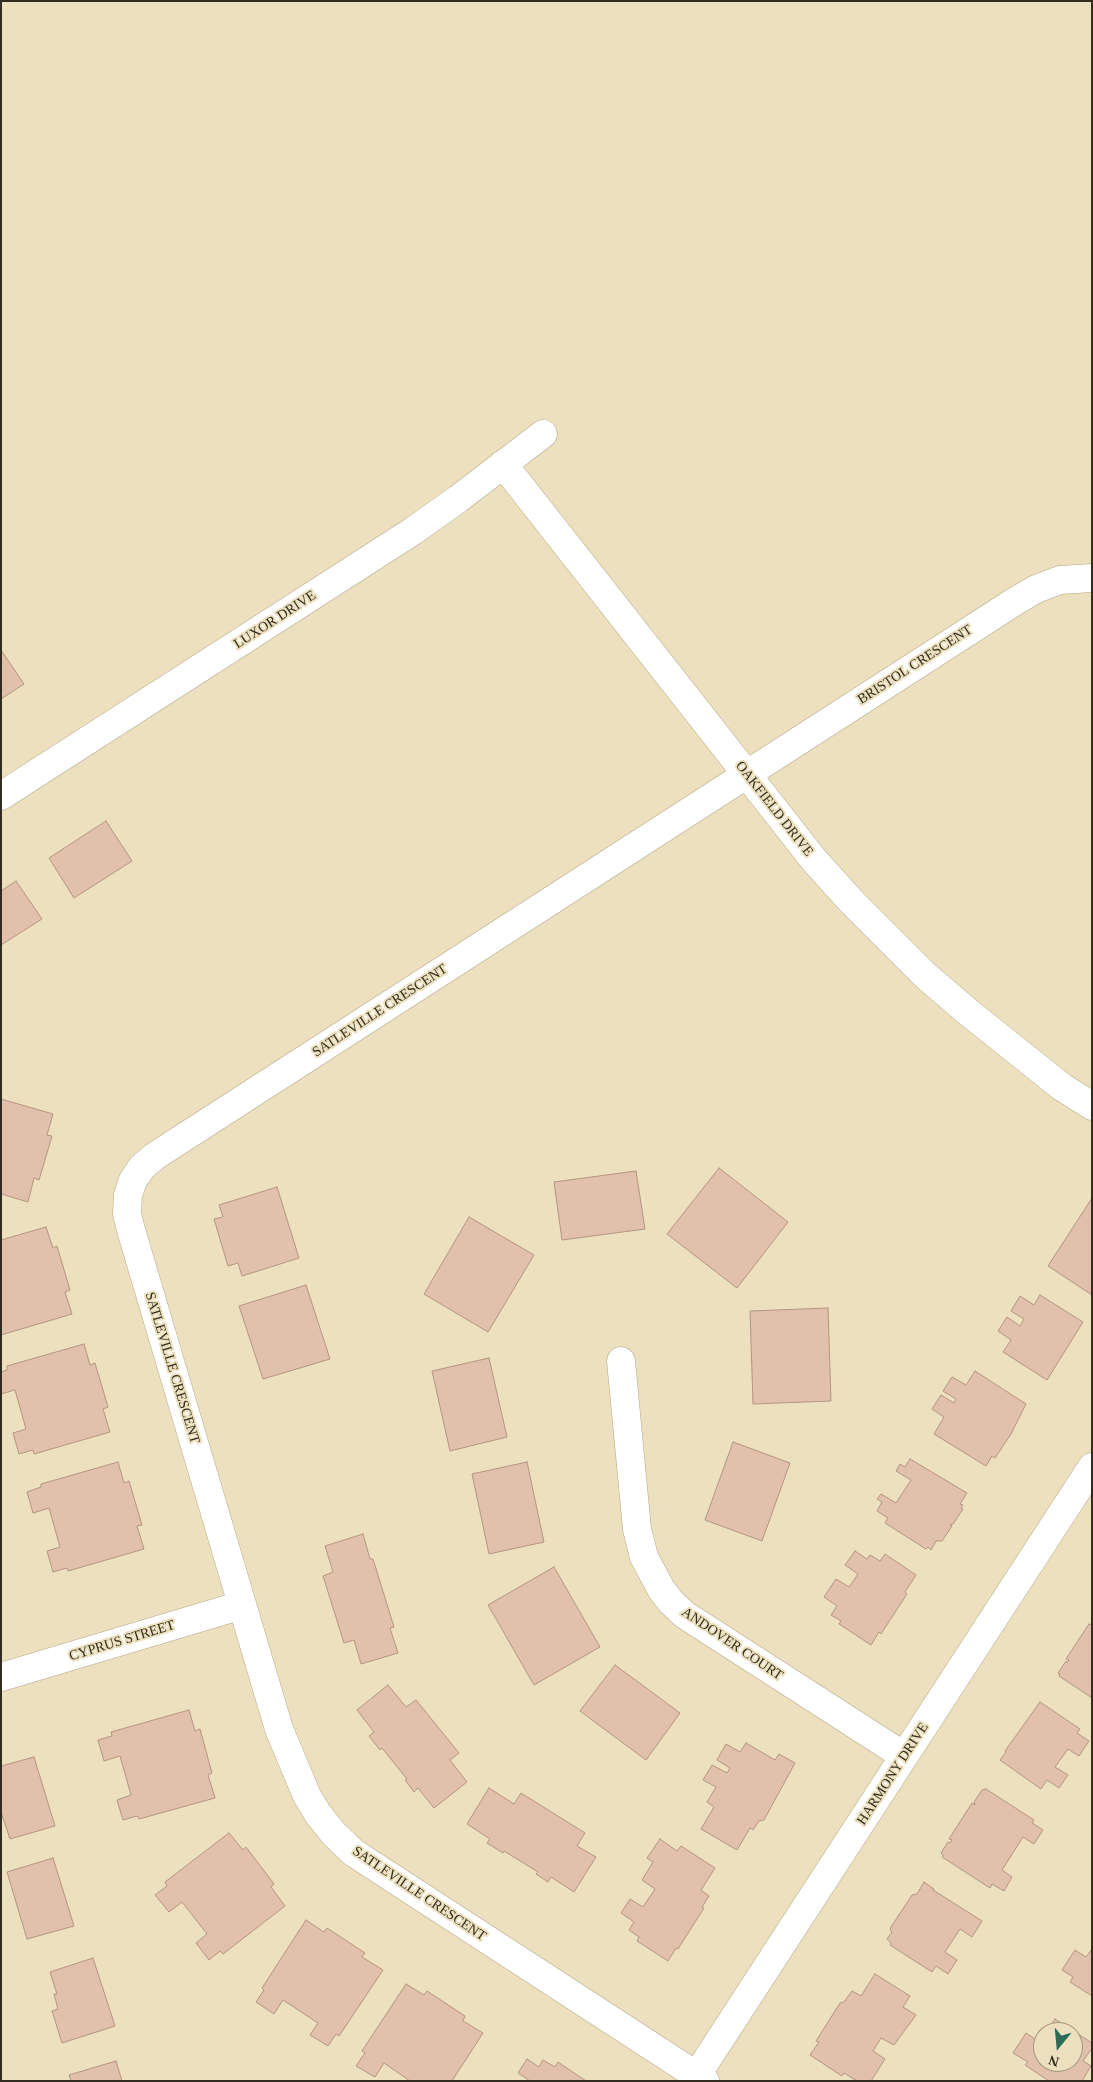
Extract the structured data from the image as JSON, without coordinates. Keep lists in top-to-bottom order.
{
  "streets": {
    "street": [
      "LUXOR DRIVE",
      "BRISTOL CRESCENT",
      "OAKFIELD DRIVE",
      "SATLEVILLE CRESCENT",
      "CYPRUS STREET",
      "ANDOVER COURT",
      "HARMONY DRIVE"
    ]
  },
  "crossings": [
    ["LUXOR DRIVE", "OAKFIELD DRIVE"],
    ["BRISTOL CRESCENT", "OAKFIELD DRIVE"],
    ["BRISTOL CRESCENT", "SATLEVILLE CRESCENT"],
    ["OAKFIELD DRIVE", "SATLEVILLE CRESCENT"],
    ["SATLEVILLE CRESCENT", "CYPRUS STREET"],
    ["SATLEVILLE CRESCENT", "HARMONY DRIVE"],
    ["ANDOVER COURT", "HARMONY DRIVE"]
  ],
  "north": "bottom"
}
